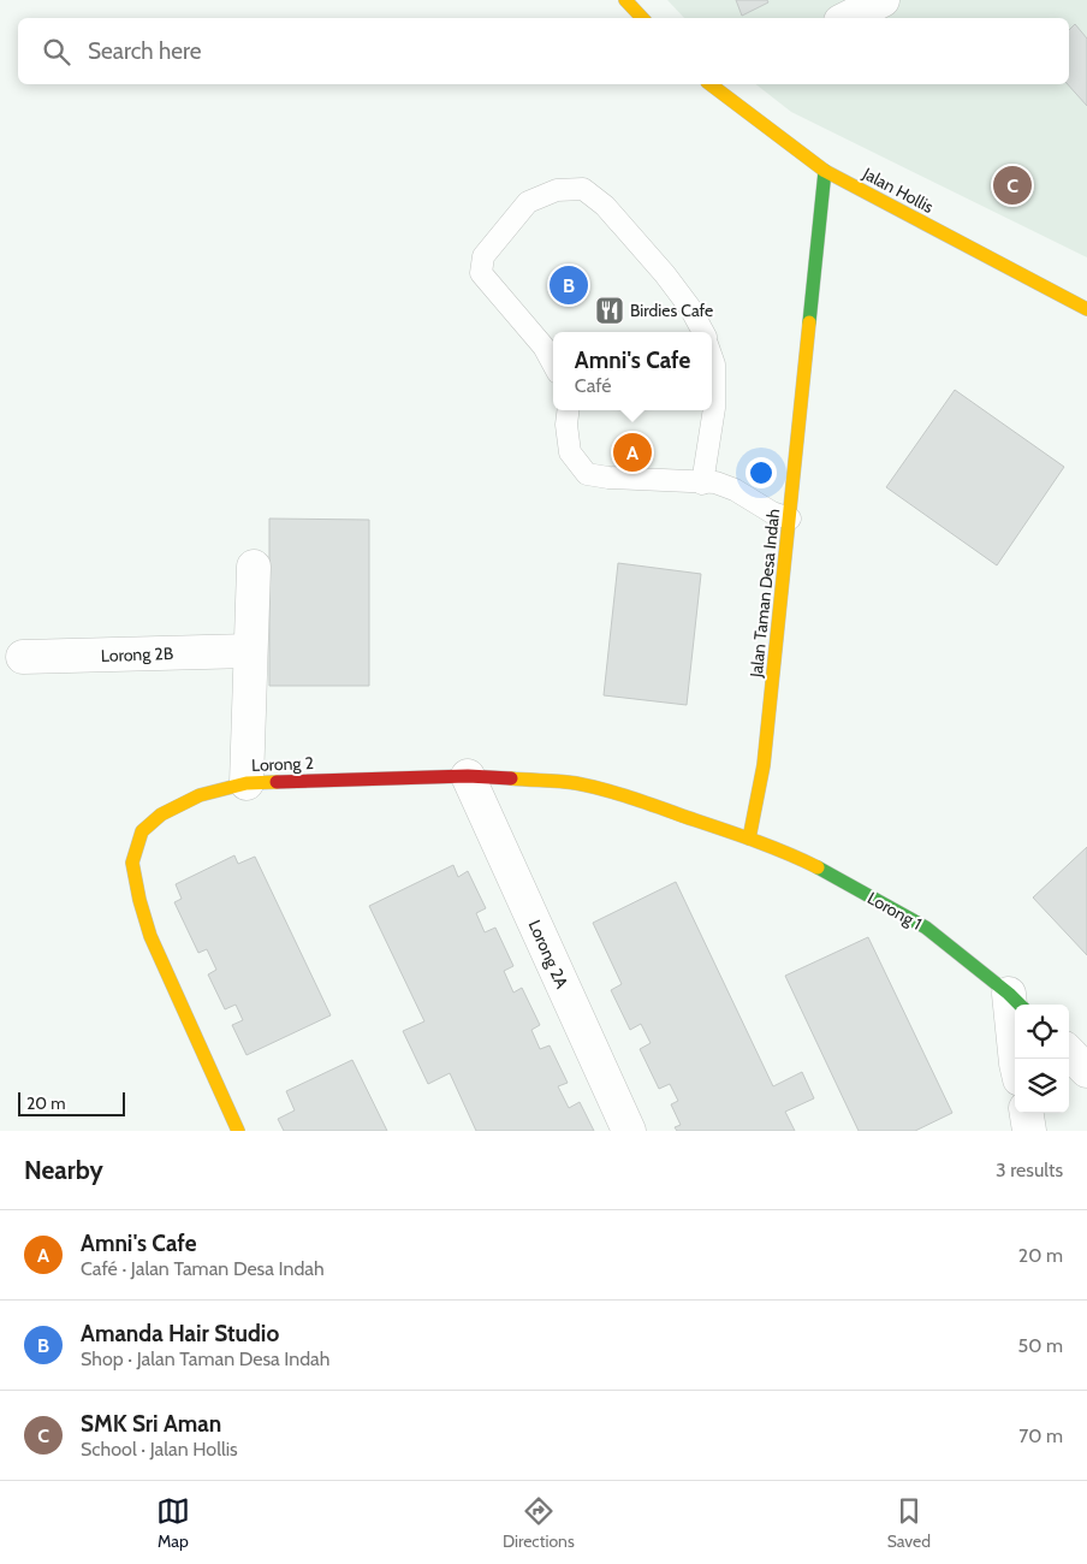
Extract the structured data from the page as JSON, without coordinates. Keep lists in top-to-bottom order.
{
  "streets": {
    "street": [
      "Jalan Hollis",
      "Jalan Taman Desa Indah",
      "Lorong 2B",
      "Lorong 2",
      "Lorong 1",
      "Lorong 2A"
    ]
  },
  "crossings": [
    ["Jalan Hollis", "Jalan Taman Desa Indah"],
    ["Jalan Taman Desa Indah", "Lorong 2"],
    ["Jalan Taman Desa Indah", "Lorong 1"],
    ["Lorong 2", "Lorong 1"],
    ["Lorong 2", "Lorong 2A"]
  ],
  "places": {
    "restaurant": ["Birdies Cafe"]
  },
  "scale_bar": "20 m",
  "page": {
    "search": "Search here",
    "pins": ["C", "B", "A"],
    "popup": ["Amni's Cafe", "Café"],
    "scale": "20 m",
    "heading": ["Nearby", "3 results"],
    "list": [
      {
        "mark": "A",
        "name": "Amni's Cafe",
        "note": "Café · Jalan Taman Desa Indah",
        "value": "20 m"
      },
      {
        "mark": "B",
        "name": "Amanda Hair Studio",
        "note": "Shop · Jalan Taman Desa Indah",
        "value": "50 m"
      },
      {
        "mark": "C",
        "name": "SMK Sri Aman",
        "note": "School · Jalan Hollis",
        "value": "70 m"
      }
    ],
    "nav": ["Map", "Directions", "Saved"]
  }
}
